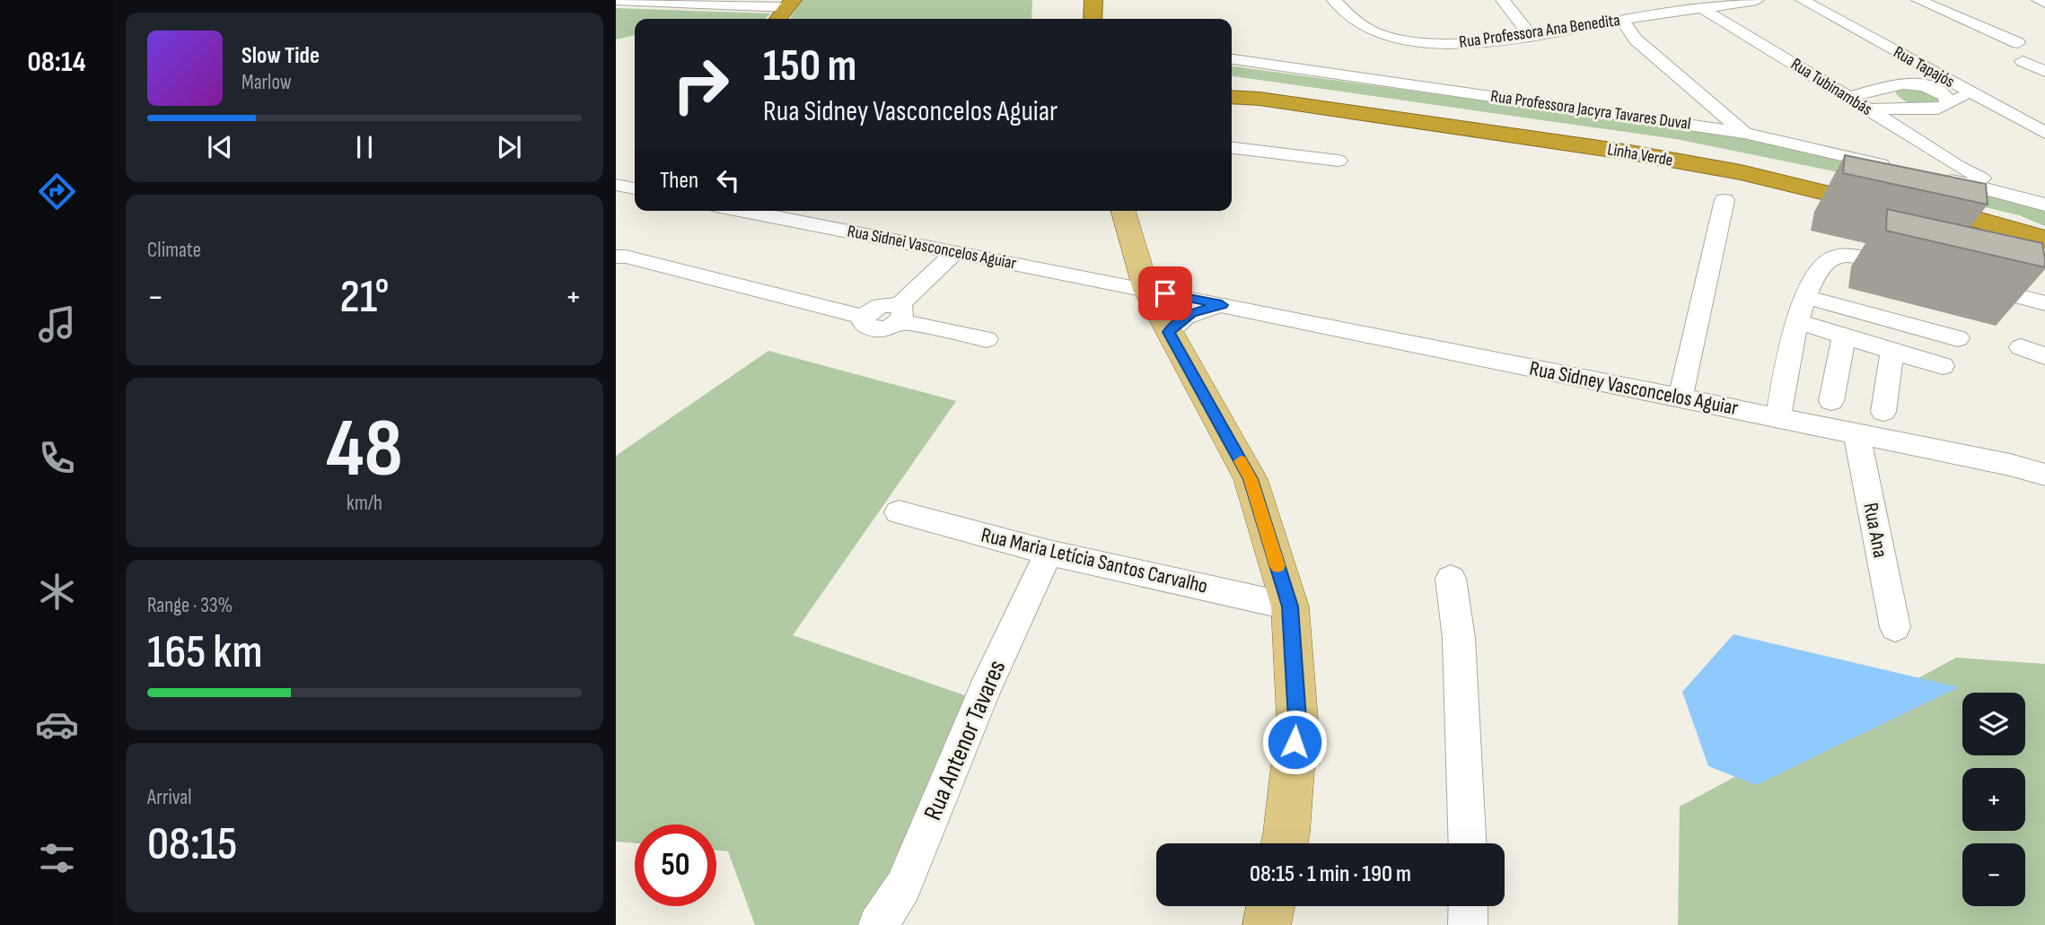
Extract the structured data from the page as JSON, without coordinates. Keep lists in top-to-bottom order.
{
  "streets": {
    "highway": ["Linha Verde"],
    "street": [
      "Rua Professora Ana Benedita",
      "Rua Tapajós",
      "Rua Tubinambás",
      "Rua Professora Jacyra Tavares Duval",
      "Rua Sidnei Vasconcelos Aguiar",
      "Rua Sidney Vasconcelos Aguiar",
      "Rua Ana",
      "Rua Maria Letícia Santos Carvalho",
      "Rua Antenor Tavares"
    ]
  },
  "crossings": [
    ["Rua Professora Ana Benedita", "Rua Tubinambás"],
    ["Rua Sidnei Vasconcelos Aguiar", "Rua Sidney Vasconcelos Aguiar"],
    ["Rua Sidney Vasconcelos Aguiar", "Rua Ana"],
    ["Rua Maria Letícia Santos Carvalho", "Rua Antenor Tavares"]
  ],
  "page": {
    "tabs": "08:14",
    "turn": ["150 m", "Rua Sidney Vasconcelos Aguiar"],
    "song": ["Slow Tide", "Marlow"],
    "then": "Then",
    "tile": [
      "Climate",
      ["48", "km/h"],
      ["Range · 33%", "165 km"],
      ["Arrival", "08:15"]
    ],
    "heat": ["−", "21°", "+"],
    "map_buttons": ["+", "−"],
    "limit": "50",
    "trip": "08:15 · 1 min · 190 m"
  }
}
